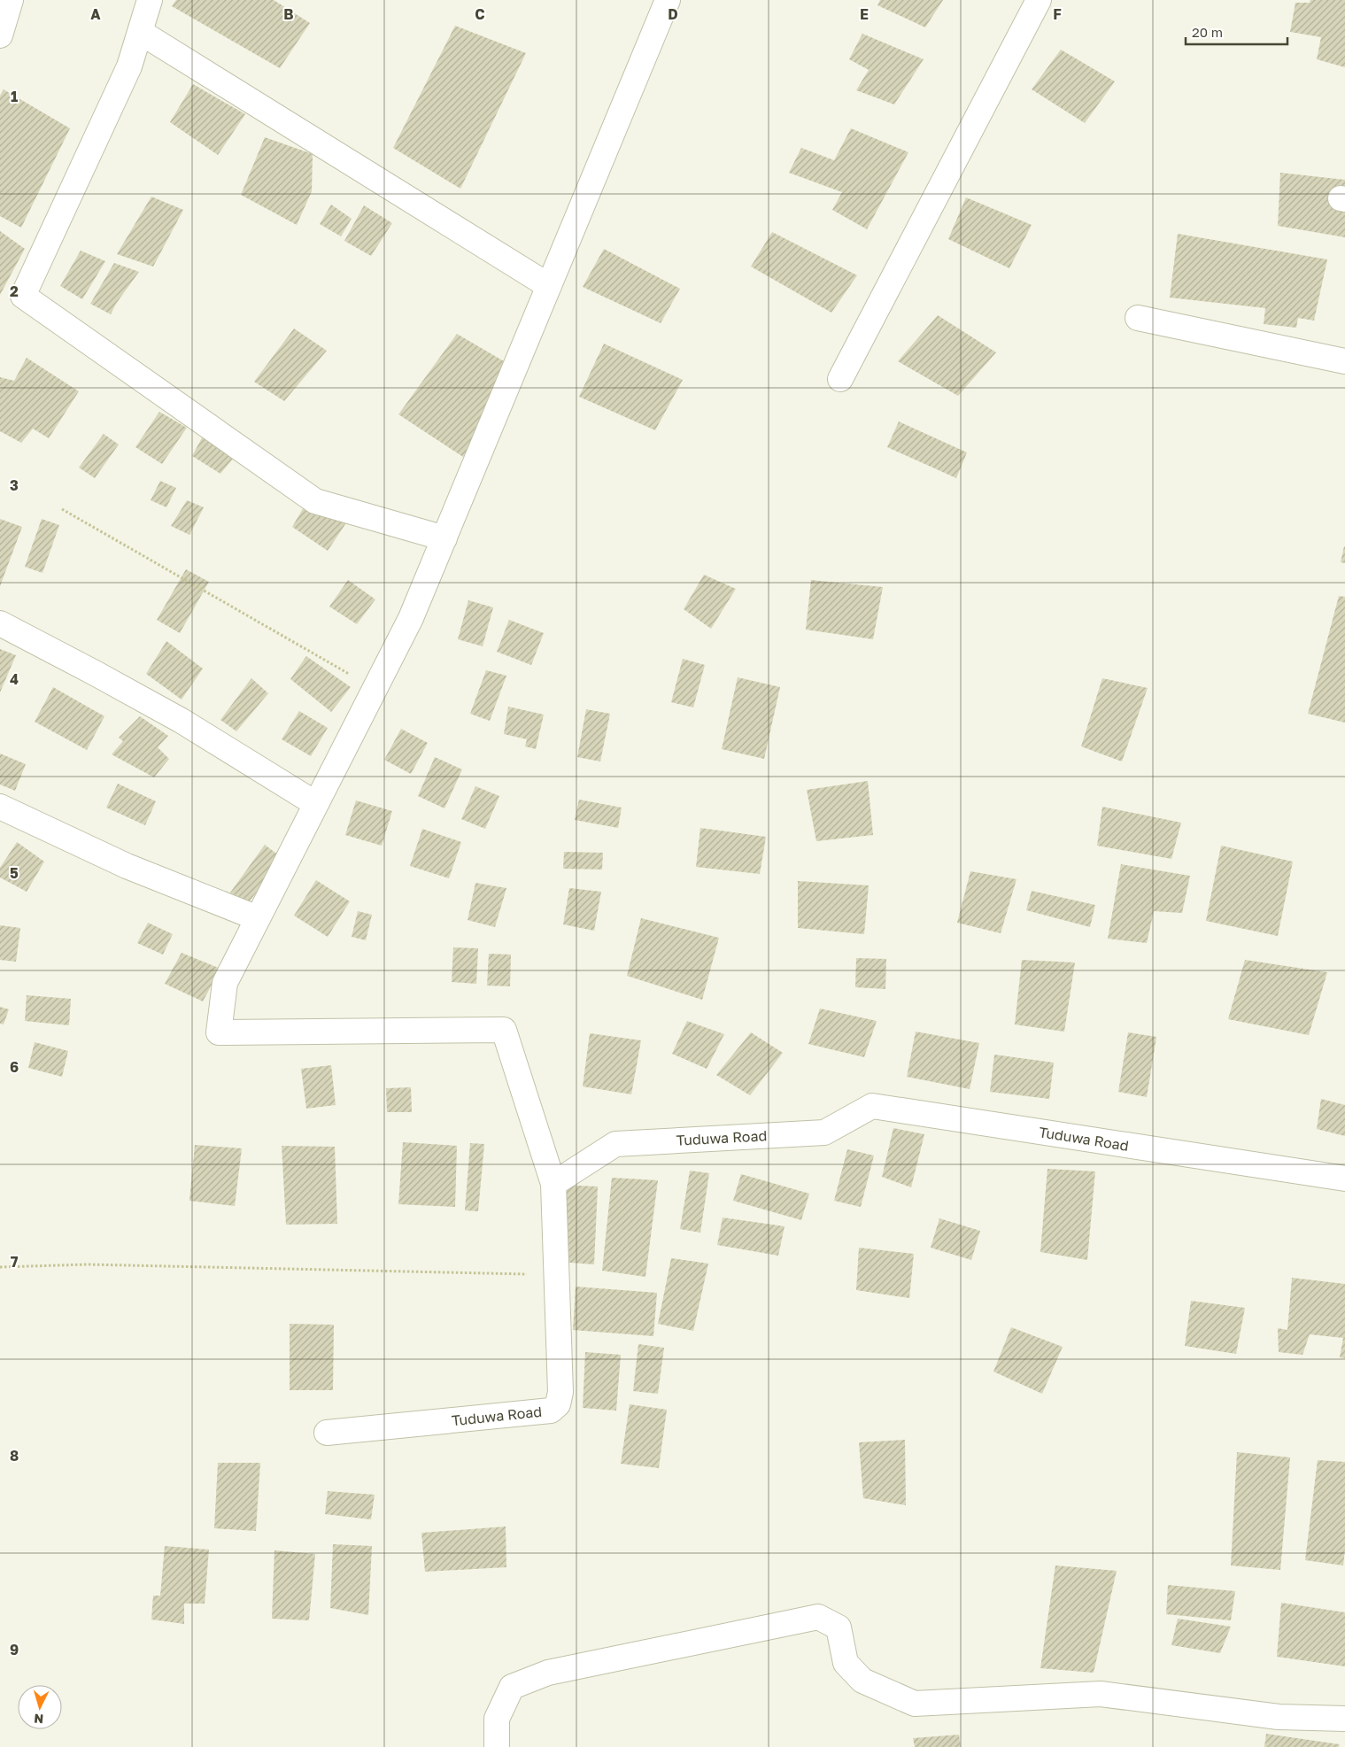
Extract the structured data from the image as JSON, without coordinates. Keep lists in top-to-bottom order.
{
  "streets": {
    "street": ["Tuduwa Road"]
  },
  "scale_bar": "20 m",
  "north": "bottom",
  "grid": {
    "columns": [
      "A",
      "B",
      "C",
      "D",
      "E",
      "F"
    ],
    "rows": [
      "1",
      "2",
      "3",
      "4",
      "5",
      "6",
      "7",
      "8",
      "9"
    ]
  }
}
